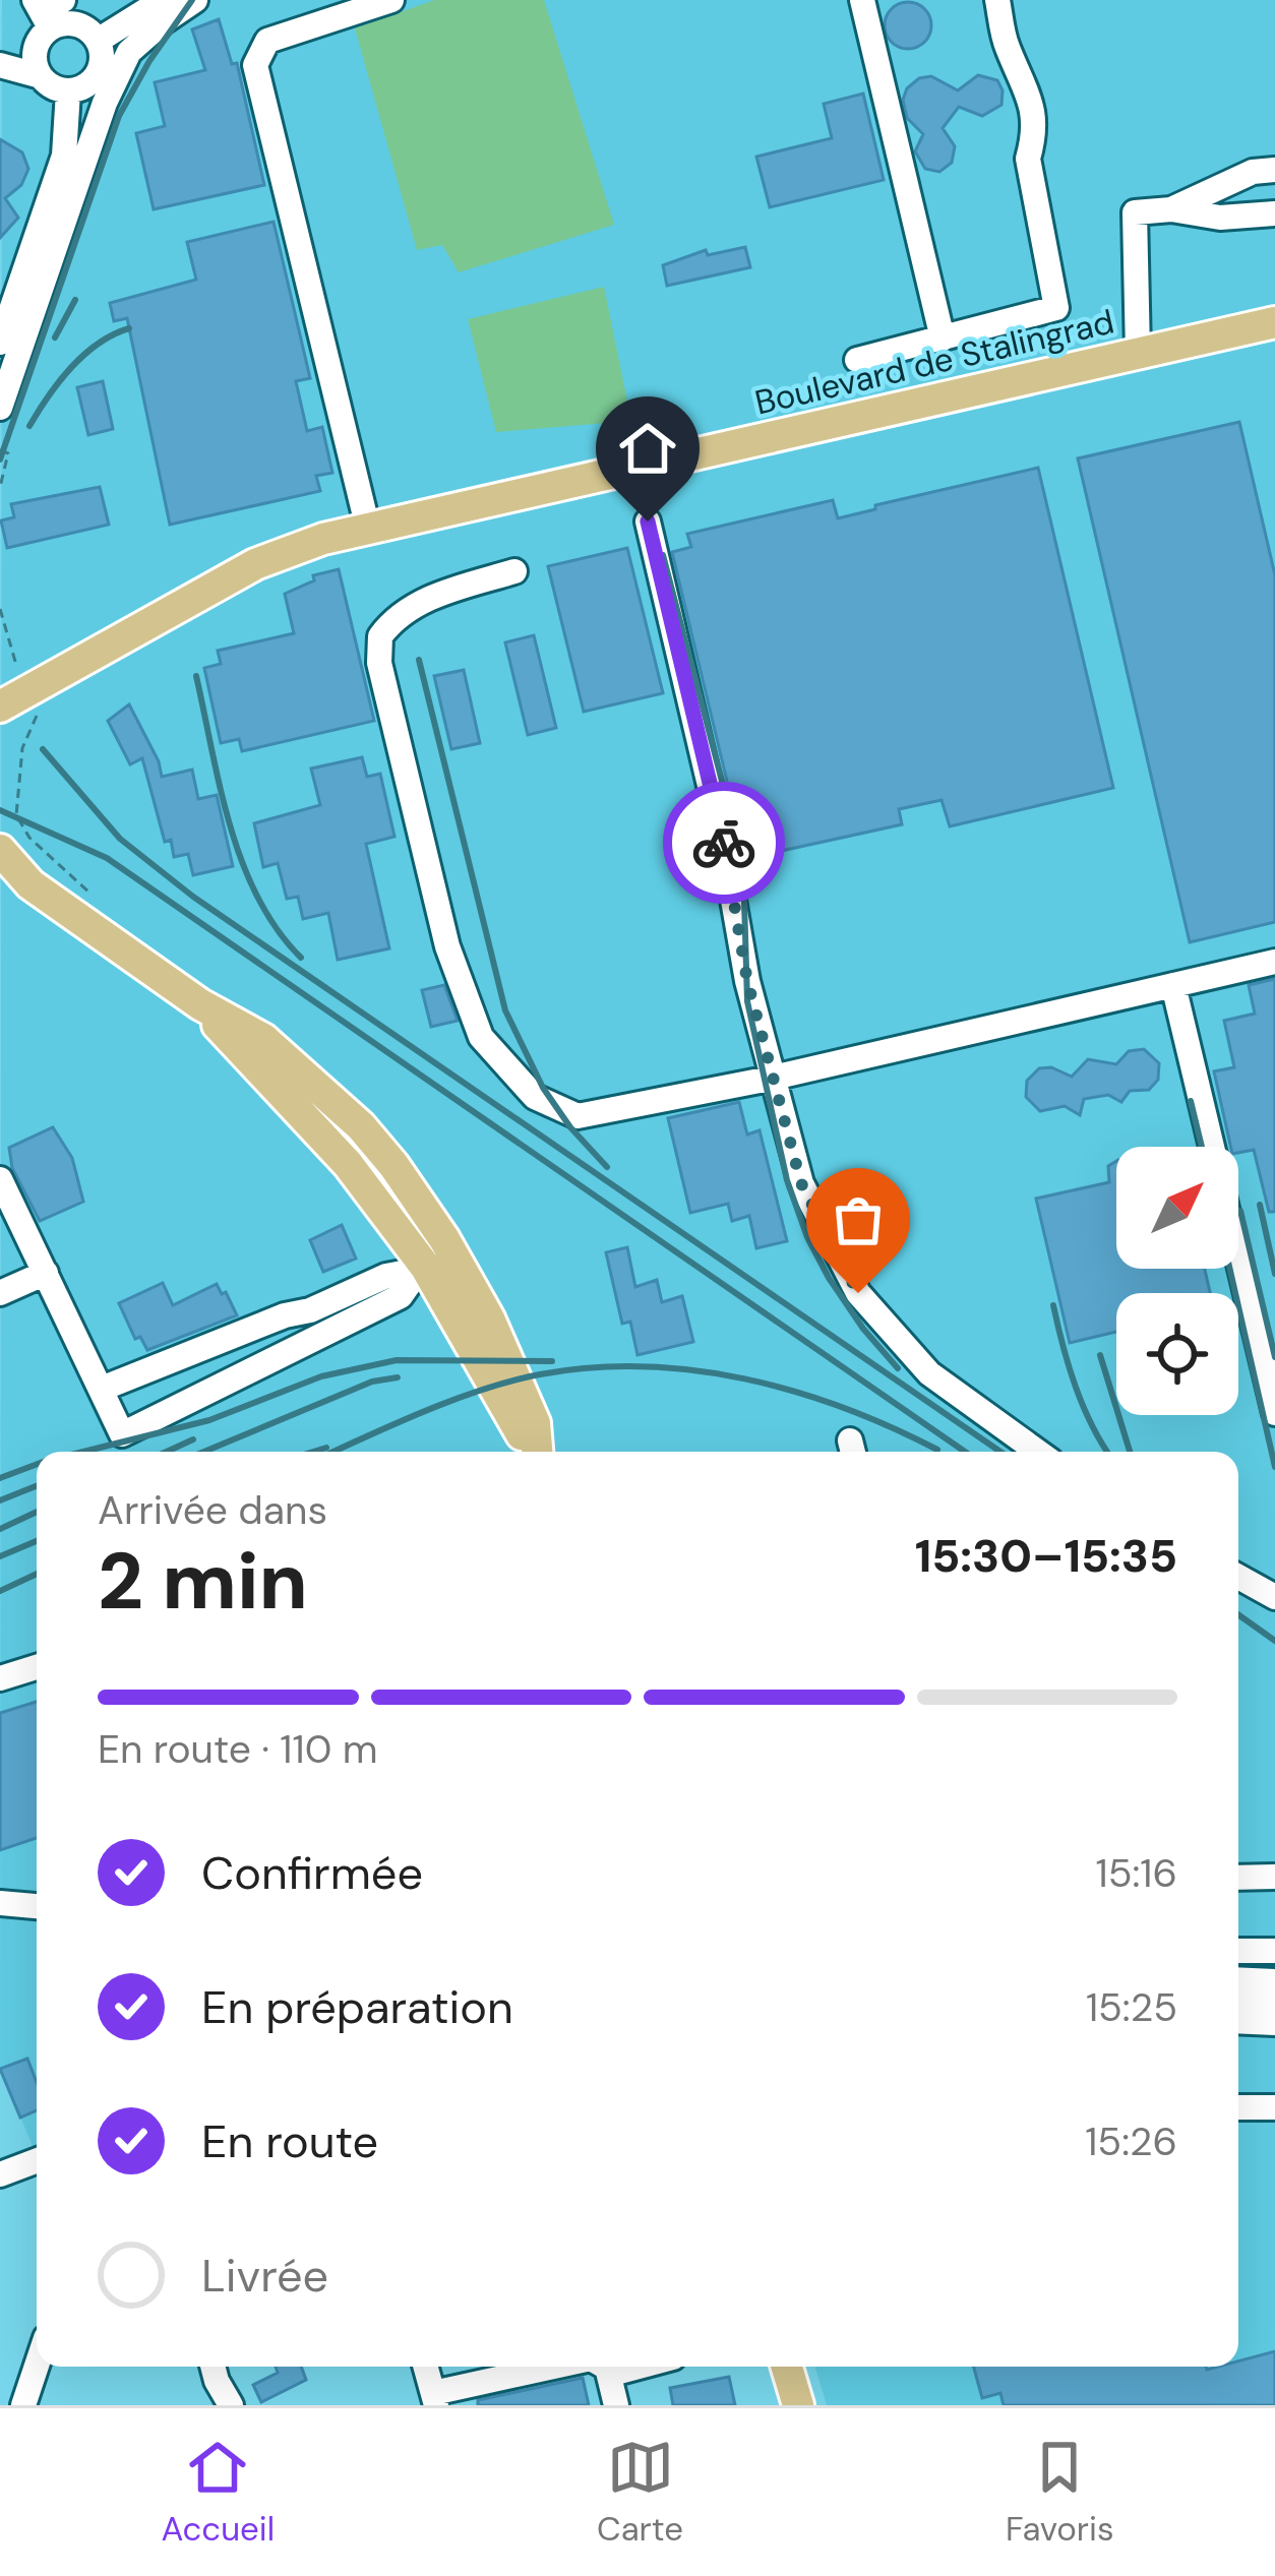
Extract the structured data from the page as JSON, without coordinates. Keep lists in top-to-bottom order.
{
  "streets": {
    "main road": ["Boulevard de Stalingrad"]
  },
  "north": "top right",
  "page": {
    "heading": ["2 min", "Arrivée dans", "15:30–15:35"],
    "bar": "En route · 110 m",
    "list": [
      ["Confirmée", "15:16"],
      ["En préparation", "15:25"],
      ["En route", "15:26"],
      "Livrée"
    ],
    "tabs": ["Accueil", "Carte", "Favoris"]
  }
}
